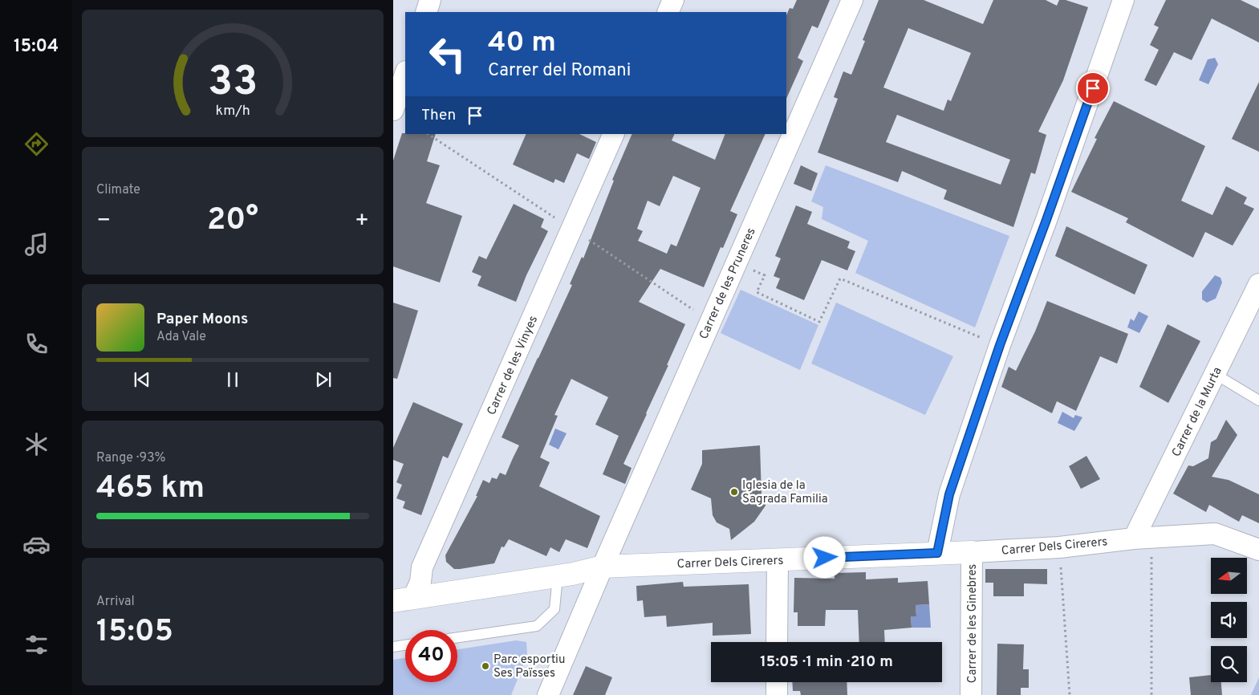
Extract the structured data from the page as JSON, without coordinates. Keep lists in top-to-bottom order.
{
  "streets": {
    "street": [
      "Carrer de les Pruneres",
      "Carrer de les Vinyes",
      "Carrer de la Murta",
      "Carrer Dels Cirerers",
      "Carrer de les Ginebres"
    ]
  },
  "crossings": [
    ["Carrer de les Pruneres", "Carrer Dels Cirerers"],
    ["Carrer de les Vinyes", "Carrer Dels Cirerers"],
    ["Carrer de la Murta", "Carrer Dels Cirerers"],
    ["Carrer Dels Cirerers", "Carrer de les Ginebres"]
  ],
  "places": ["Iglesia de la Sagrada Familia", "Parc esportiu Ses Païsses"],
  "north": "left",
  "page": {
    "tabs": "15:04",
    "turn": ["40 m", "Carrer del Romani"],
    "then": "Then",
    "tile": [
      "Climate",
      ["Range · 93%", "465 km"],
      ["Arrival", "15:05"]
    ],
    "heat": ["−", "20°", "+"],
    "song": ["Paper Moons", "Ada Vale"],
    "limit": "40",
    "trip": "15:05 · 1 min · 210 m",
    "gauge": ["33", "km/h"]
  }
}
